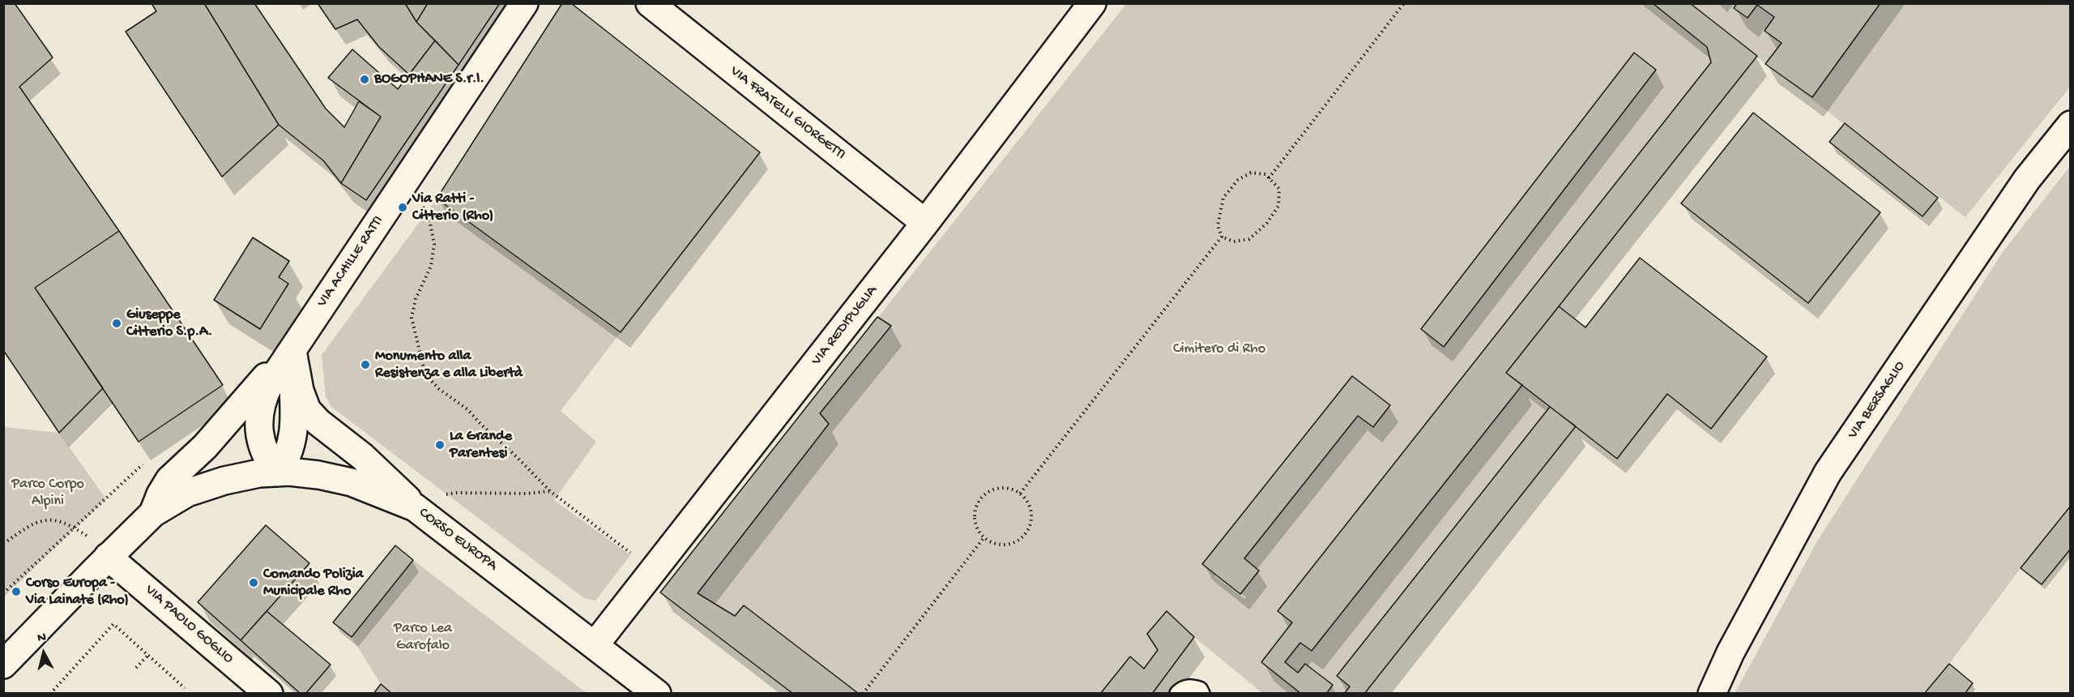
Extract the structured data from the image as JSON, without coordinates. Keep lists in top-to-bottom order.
{
  "streets": {
    "street": [
      "VIA FRATELLI GIORGETTI",
      "VIA ACHILLE RATTI",
      "VIA REDIPUGLIA",
      "VIA BERSAGLIO",
      "CORSO EUROPA",
      "VIA PAOLO GOGLIO"
    ]
  },
  "crossings": [
    ["VIA FRATELLI GIORGETTI", "VIA REDIPUGLIA"],
    ["VIA ACHILLE RATTI", "CORSO EUROPA"],
    ["VIA REDIPUGLIA", "CORSO EUROPA"],
    ["CORSO EUROPA", "VIA PAOLO GOGLIO"]
  ],
  "parks": ["Cimitero di Rho", "Parco Corpo Alpini", "Parco Lea Garofalo"],
  "places": [
    "BOGOPHANE S.r.l.",
    "Via Ratti - Citterio (Rho)",
    "Giuseppe Citterio S.p.A.",
    "Monumento alla Resistenza e alla Libertà",
    "La Grande Parentesi",
    "Comando Polizia Municipale Rho",
    "Corso Europa - Via Lainate (Rho)"
  ],
  "north": "top"
}
